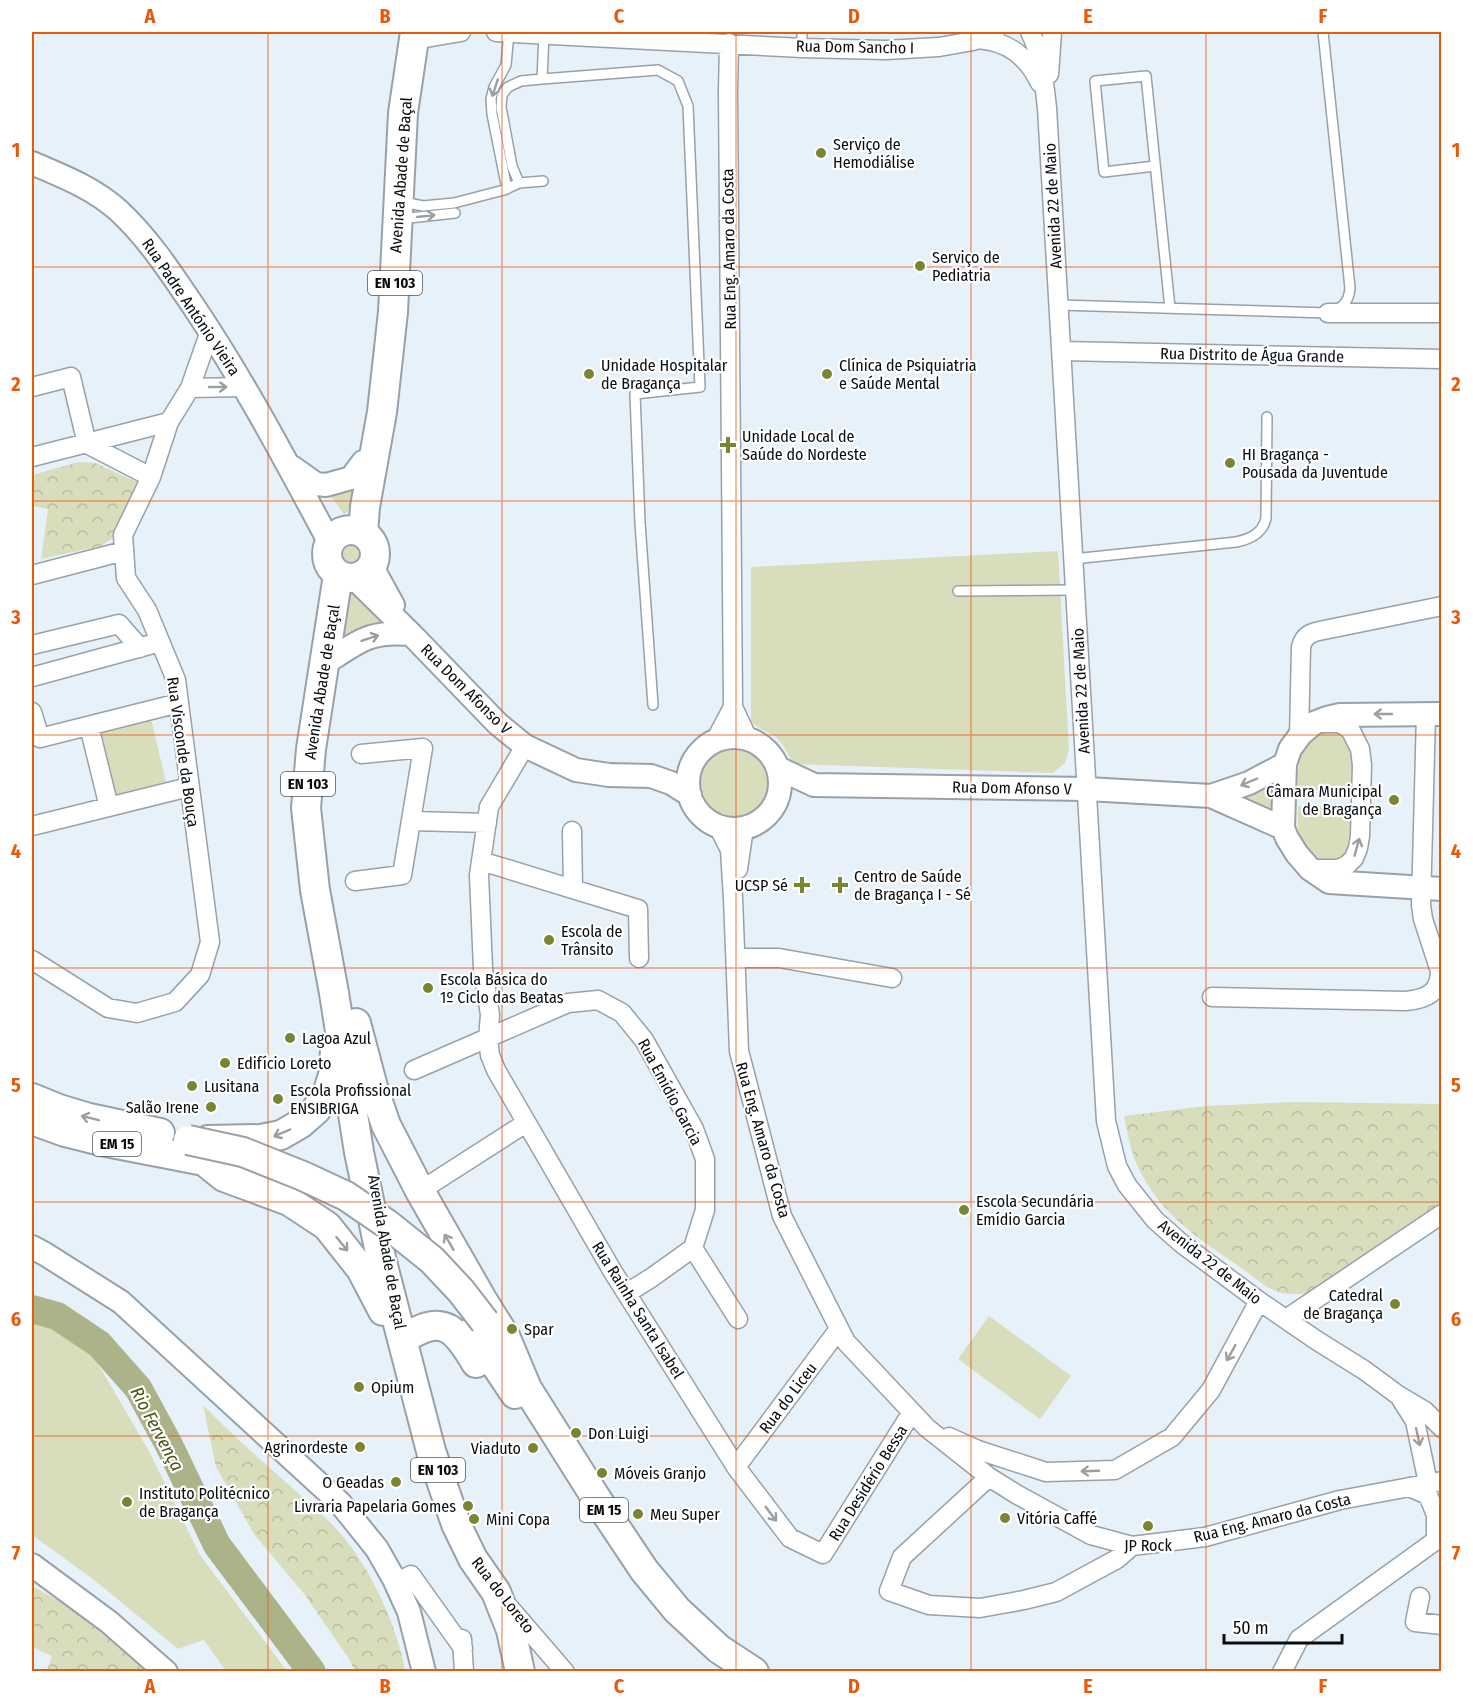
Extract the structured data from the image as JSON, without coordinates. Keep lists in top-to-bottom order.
{
  "streets": {
    "main road": [
      "Avenida Abade de Baçal",
      "EN 103",
      "EM 15",
      "Rua do Loreto"
    ],
    "street": [
      "Rua Dom Sancho I",
      "Avenida 22 de Maio",
      "Rua Eng. Amaro da Costa",
      "Rua Padre António Vieira",
      "Rua Distrito de Água Grande",
      "Rua Dom Afonso V",
      "Rua Visconde da Bouça",
      "Rua Emídio Garcia",
      "Rua Rainha Santa Isabel",
      "Rua do Liceu",
      "Rua Desidério Bessa"
    ]
  },
  "crossings": [
    ["Rua Dom Sancho I", "Rua Eng. Amaro da Costa"],
    ["Avenida Abade de Baçal", "Rua Padre António Vieira"],
    ["Avenida Abade de Baçal", "Rua Dom Afonso V"],
    ["Avenida Abade de Baçal", "Rua do Loreto"],
    ["Avenida 22 de Maio", "Rua Distrito de Água Grande"],
    ["Avenida 22 de Maio", "Rua Dom Afonso V"],
    ["Rua Eng. Amaro da Costa", "Rua Dom Afonso V"],
    ["Rua Eng. Amaro da Costa", "Rua do Liceu"],
    ["Rua Eng. Amaro da Costa", "Rua Desidério Bessa"],
    ["EN 103", "Rua do Loreto"],
    ["Rua Padre António Vieira", "Rua Dom Afonso V"],
    ["Rua Padre António Vieira", "Rua Visconde da Bouça"],
    ["Rua Dom Afonso V", "Rua Rainha Santa Isabel"],
    ["Rua Emídio Garcia", "Rua Rainha Santa Isabel"],
    ["Rua Rainha Santa Isabel", "Rua do Liceu"],
    ["Rua Rainha Santa Isabel", "Rua Desidério Bessa"]
  ],
  "water": ["Rio Fervença"],
  "places": {
    "other": [
      "Serviço de Hemodiálise",
      "Serviço de Pediatria",
      "Unidade Hospitalar de Bragança",
      "Clínica de Psiquiatria e Saúde Mental",
      "HI Bragança - Pousada da Juventude",
      "Câmara Municipal de Bragança",
      "Escola de Trânsito",
      "Escola Básica do 1º Ciclo das Beatas",
      "Lagoa Azul",
      "Edifício Loreto",
      "Lusitana",
      "Escola Profissional ENSIBRIGA",
      "Salão Irene",
      "Escola Secundária Emídio Garcia",
      "Catedral de Bragança",
      "Spar",
      "Opium",
      "Don Luigi",
      "Agrinordeste",
      "Viaduto",
      "Móveis Granjo",
      "O Geadas",
      "Instituto Politécnico de Bragança",
      "Livraria Papelaria Gomes",
      "Meu Super",
      "Vitória Caffé",
      "Mini Copa",
      "JP Rock"
    ],
    "health": ["Unidade Local de Saúde do Nordeste", "UCSP Sé", "Centro de Saúde de Bragança I - Sé"]
  },
  "scale_bar": "50 m",
  "grid": {
    "columns": [
      "A",
      "B",
      "C",
      "D",
      "E",
      "F"
    ],
    "rows": [
      "1",
      "2",
      "3",
      "4",
      "5",
      "6",
      "7"
    ]
  }
}
